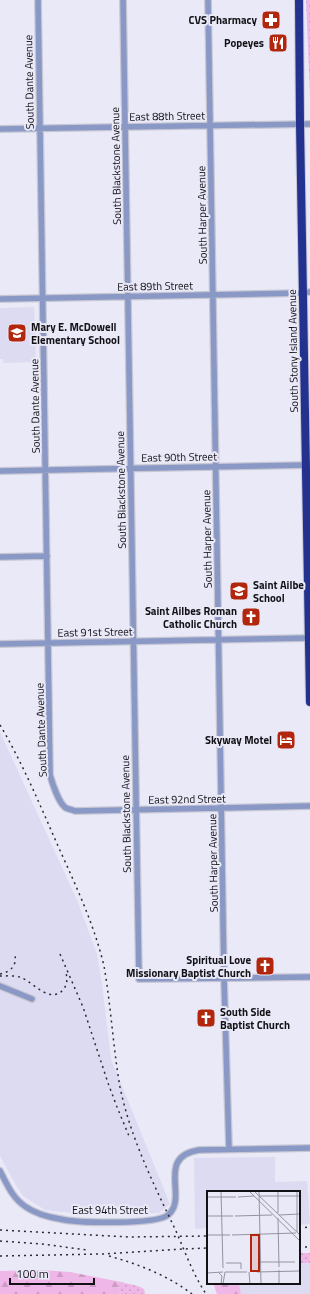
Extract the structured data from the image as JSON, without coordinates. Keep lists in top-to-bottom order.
{
  "streets": {
    "highway": ["South Stony Island Avenue"],
    "street": [
      "South Dante Avenue",
      "East 88th Street",
      "South Blackstone Avenue",
      "South Harper Avenue",
      "East 89th Street",
      "East 90th Street",
      "East 91st Street",
      "East 92nd Street",
      "East 94th Street"
    ]
  },
  "crossings": [
    ["South Dante Avenue", "East 88th Street"],
    ["South Dante Avenue", "East 89th Street"],
    ["South Dante Avenue", "East 90th Street"],
    ["South Dante Avenue", "East 91st Street"],
    ["South Dante Avenue", "East 92nd Street"],
    ["East 88th Street", "South Blackstone Avenue"],
    ["East 88th Street", "South Harper Avenue"],
    ["East 88th Street", "South Stony Island Avenue"],
    ["South Blackstone Avenue", "South Harper Avenue"],
    ["South Blackstone Avenue", "East 89th Street"],
    ["South Blackstone Avenue", "East 90th Street"],
    ["South Blackstone Avenue", "East 91st Street"],
    ["South Blackstone Avenue", "East 92nd Street"],
    ["South Harper Avenue", "East 89th Street"],
    ["South Harper Avenue", "East 90th Street"],
    ["South Harper Avenue", "East 91st Street"],
    ["South Harper Avenue", "East 92nd Street"],
    ["South Harper Avenue", "East 94th Street"],
    ["East 89th Street", "South Stony Island Avenue"],
    ["South Stony Island Avenue", "East 90th Street"],
    ["South Stony Island Avenue", "East 91st Street"]
  ],
  "places": {
    "pharmacy": ["CVS Pharmacy"],
    "restaurant": ["Popeyes"],
    "school or university": ["Mary E. McDowell Elementary School", "Saint Ailbe School"],
    "church": ["Saint Ailbes Roman Catholic Church", "Spiritual Love Missionary Baptist Church", "South Side Baptist Church"],
    "hotel": ["Skyway Motel"]
  },
  "scale_bar": "100 m"
}
